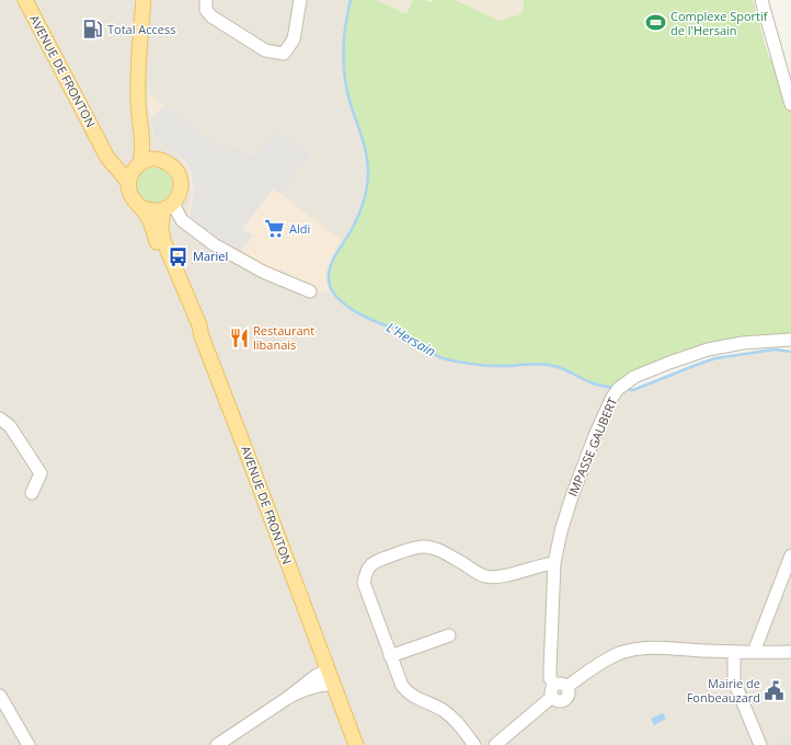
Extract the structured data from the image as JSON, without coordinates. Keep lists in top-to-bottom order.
{
  "streets": {
    "main road": ["AVENUE DE FRONTON"],
    "street": ["IMPASSE GAUBERT"]
  },
  "water": ["L'Hersain"],
  "places": {
    "sports": ["Complexe Sportif de l'Hersain"],
    "fuel station": ["Total Access"],
    "supermarket": ["Aldi"],
    "bus stop": ["Mariel"],
    "restaurant": ["Restaurant libanais"],
    "public building": ["Mairie de Fonbeauzard"]
  }
}
